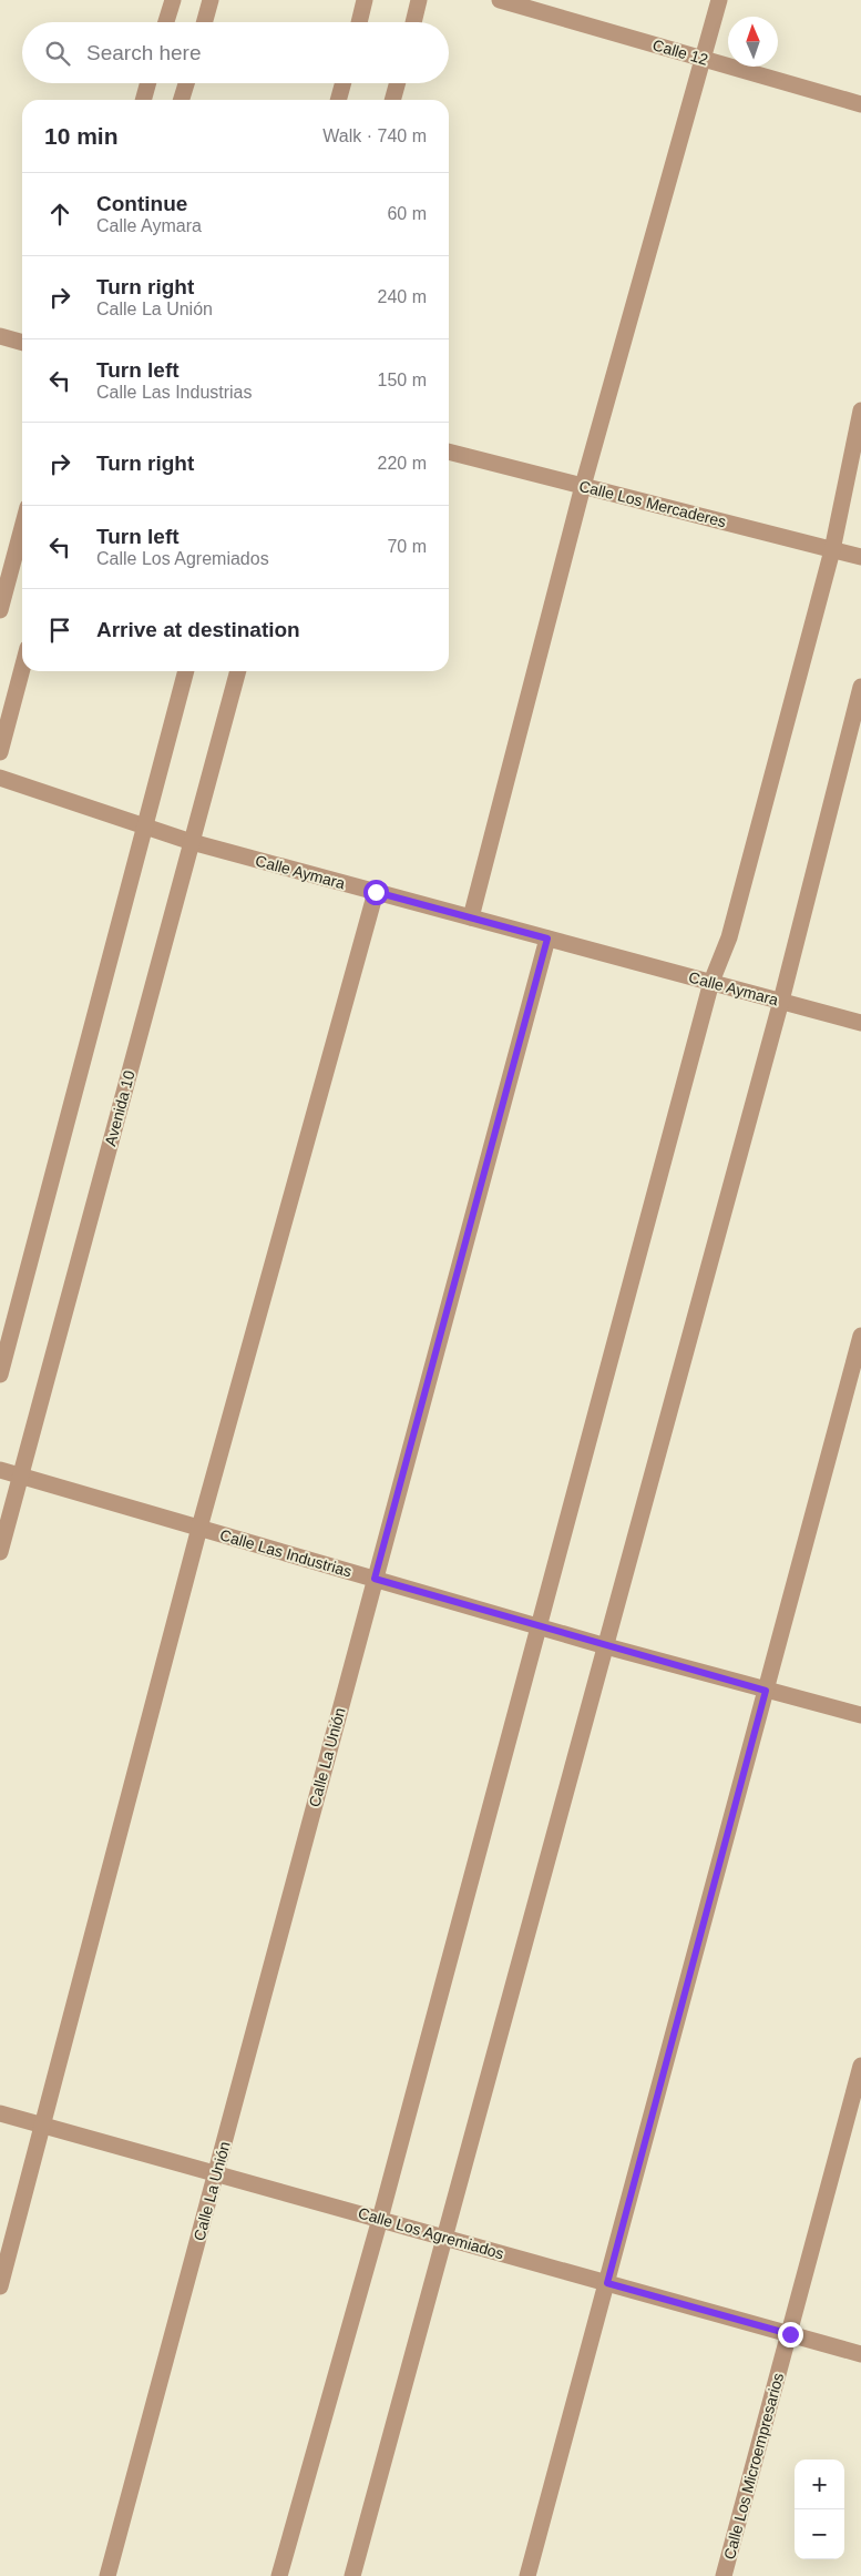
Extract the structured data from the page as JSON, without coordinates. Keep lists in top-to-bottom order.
{
  "streets": {
    "street": [
      "Calle 12",
      "Calle Los Mercaderes",
      "Calle Aymara",
      "Avenida 10",
      "Calle Las Industrias",
      "Calle La Unión",
      "Calle Los Agremiados",
      "Calle Los Microempresarios"
    ]
  },
  "crossings": [
    ["Calle Aymara", "Avenida 10"],
    ["Calle Aymara", "Calle La Unión"],
    ["Avenida 10", "Calle Las Industrias"],
    ["Calle Las Industrias", "Calle La Unión"],
    ["Calle La Unión", "Calle Los Agremiados"],
    ["Calle Los Agremiados", "Calle Los Microempresarios"]
  ],
  "north": "top",
  "page": {
    "search": "Search here",
    "heading": ["10 min", "Walk · 740 m"],
    "list": [
      ["Continue", "Calle Aymara", "60 m"],
      ["Turn right", "Calle La Unión", "240 m"],
      ["Turn left", "Calle Las Industrias", "150 m"],
      ["Turn right", "220 m"],
      ["Turn left", "Calle Los Agremiados", "70 m"],
      "Arrive at destination"
    ],
    "map_buttons": ["+", "−"]
  }
}
